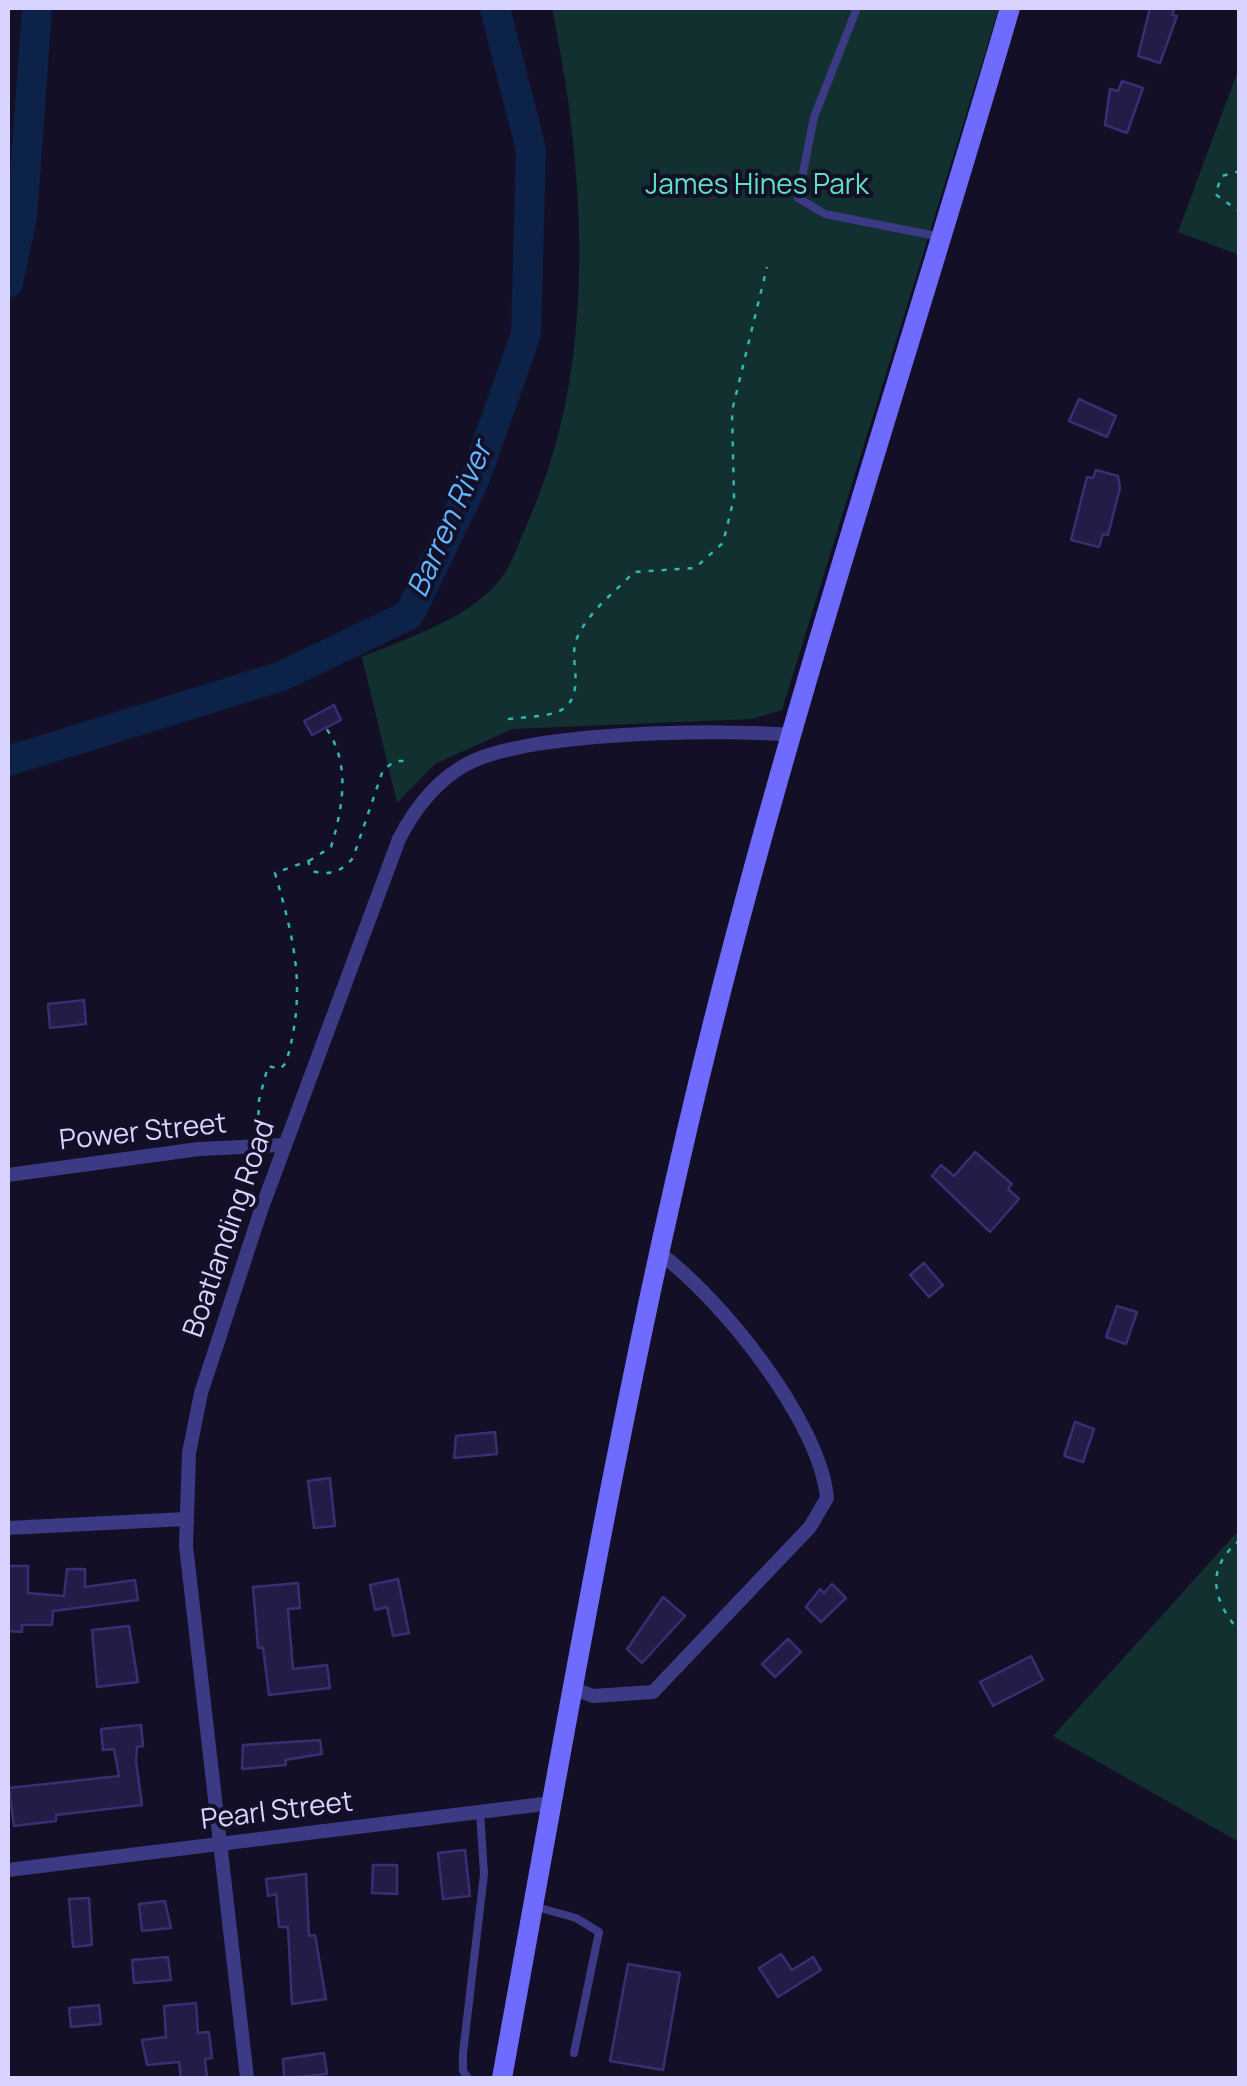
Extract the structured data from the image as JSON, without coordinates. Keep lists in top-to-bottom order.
{
  "streets": {
    "street": ["Power Street", "Boatlanding Road", "Pearl Street"]
  },
  "crossings": [
    ["Power Street", "Boatlanding Road"],
    ["Boatlanding Road", "Pearl Street"]
  ],
  "water": ["Barren River"],
  "parks": ["James Hines Park"]
}
